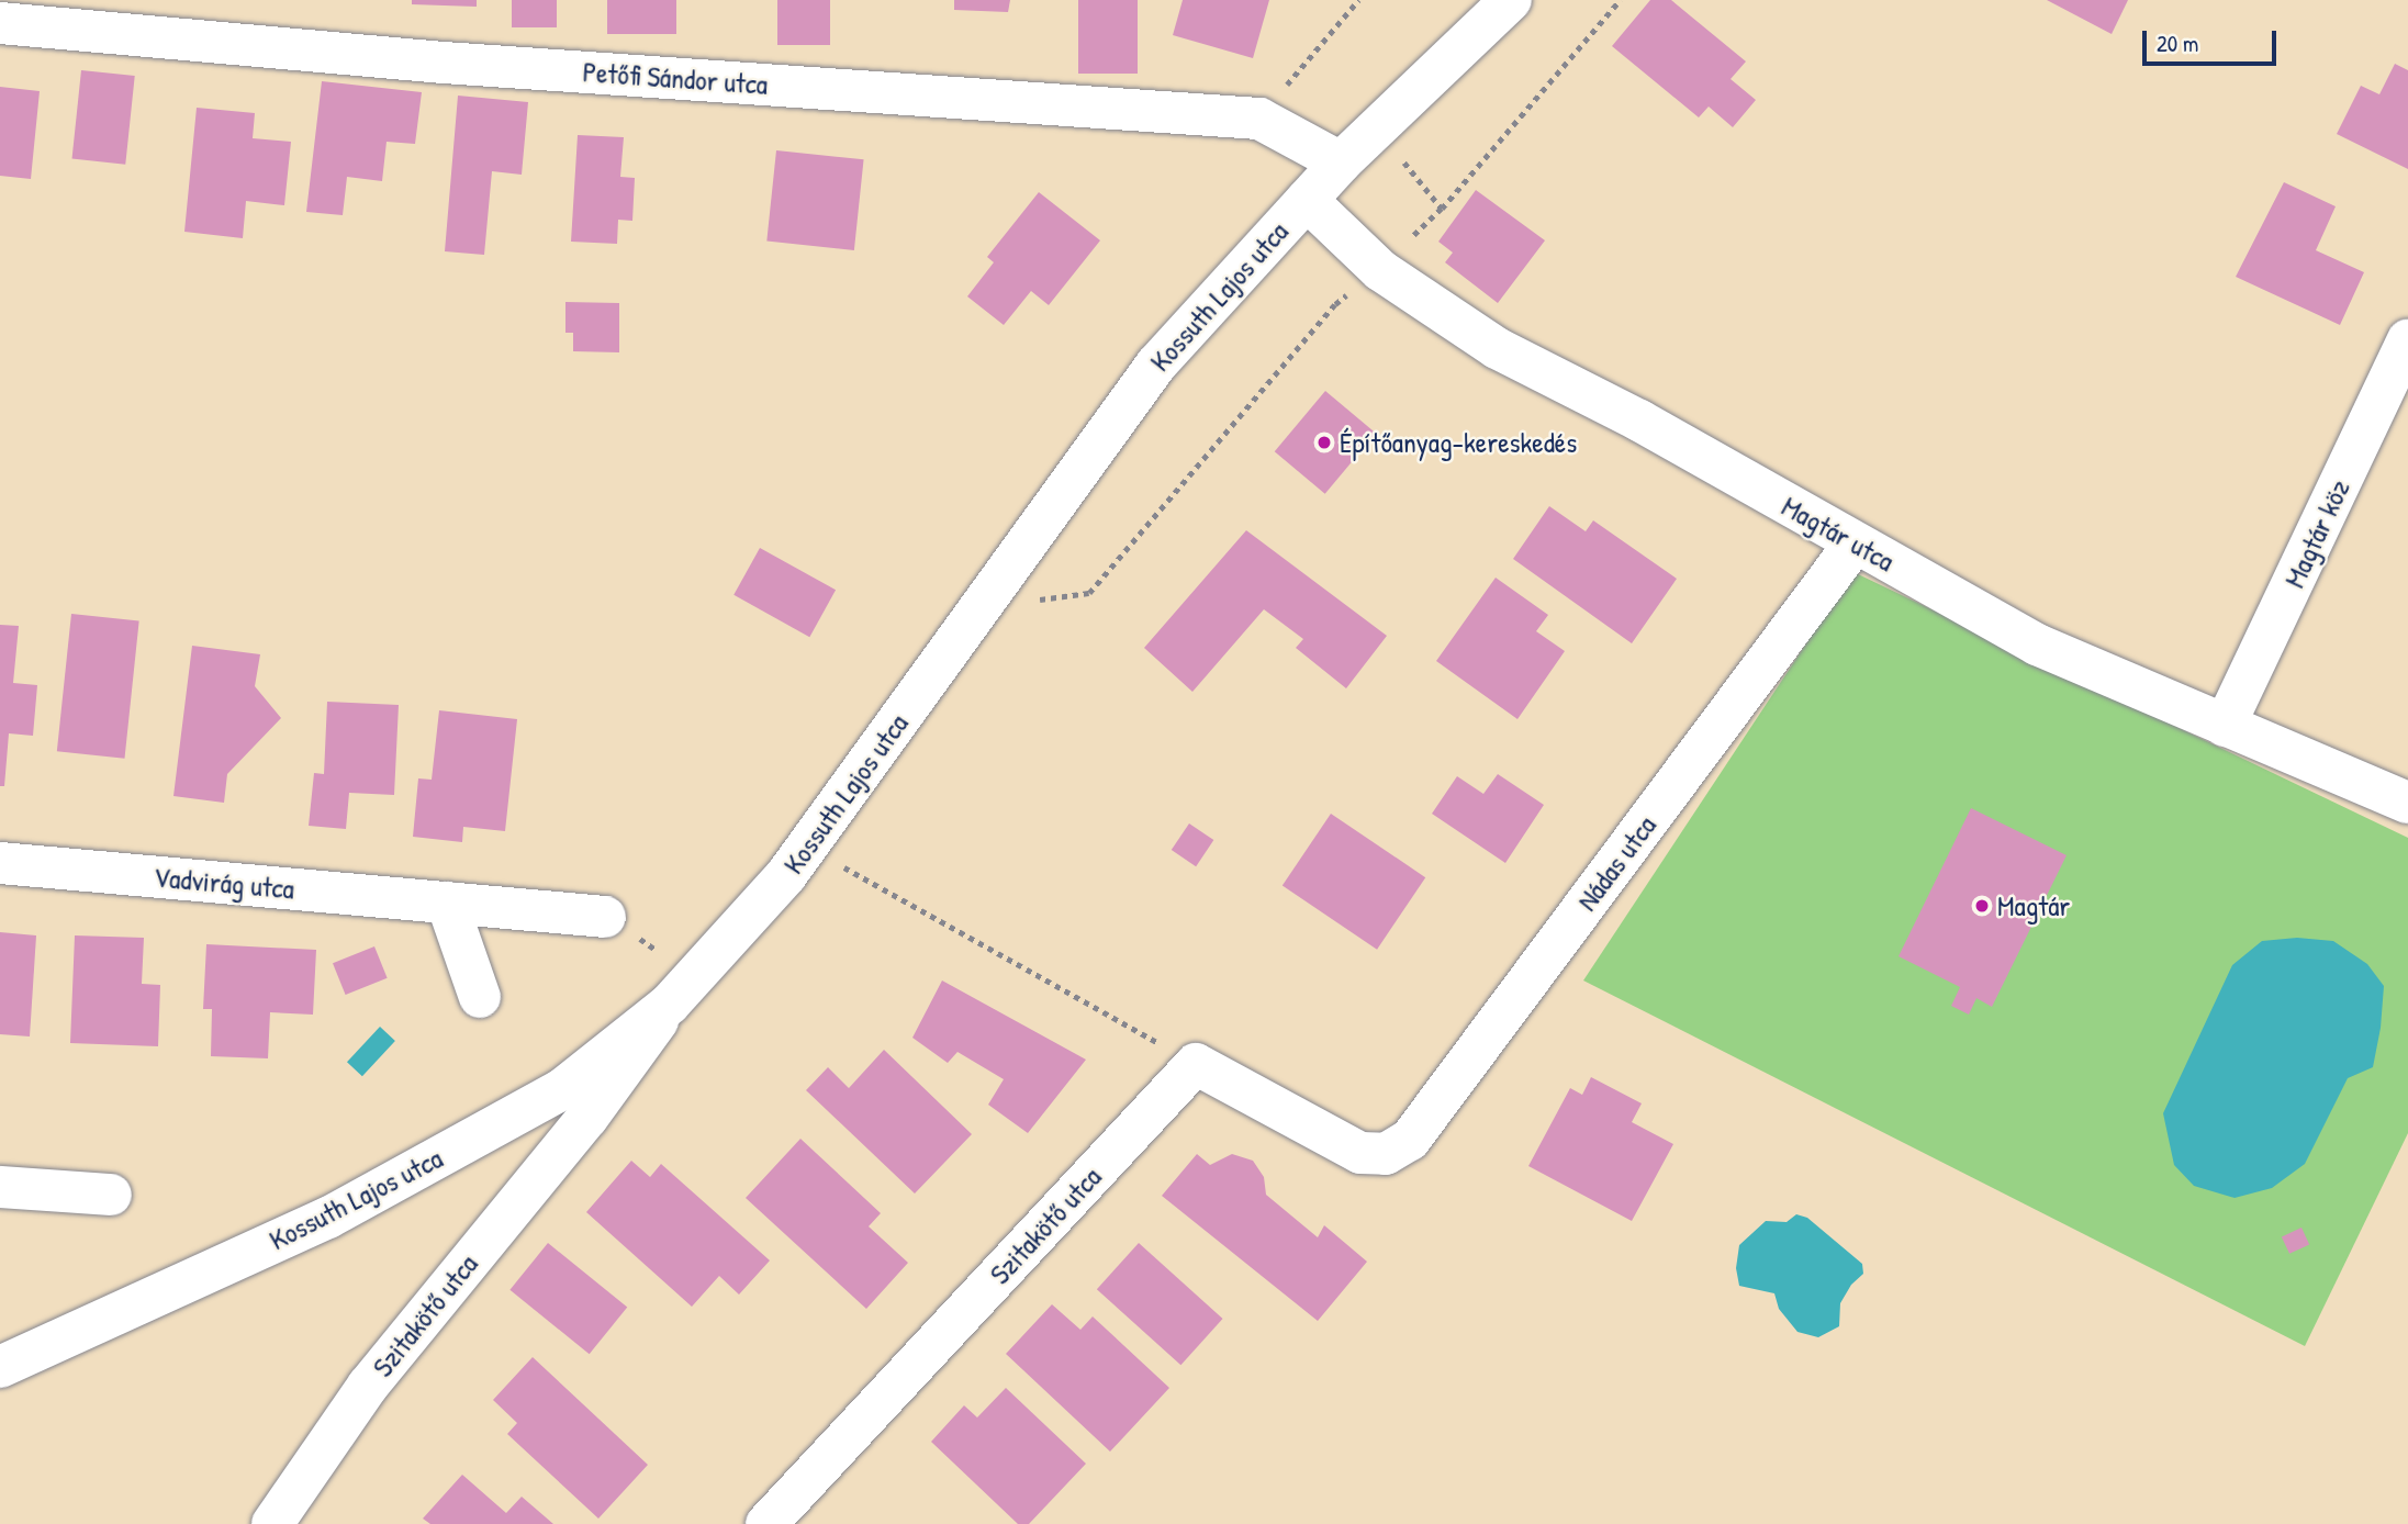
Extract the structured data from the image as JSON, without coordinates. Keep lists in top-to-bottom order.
{
  "streets": {
    "street": [
      "Petőfi Sándor utca",
      "Kossuth Lajos utca",
      "Magtár utca",
      "Magtár köz",
      "Nádas utca",
      "Vadvirág utca",
      "Szitakötő utca"
    ]
  },
  "crossings": [
    ["Petőfi Sándor utca", "Kossuth Lajos utca"],
    ["Kossuth Lajos utca", "Magtár utca"],
    ["Kossuth Lajos utca", "Szitakötő utca"],
    ["Magtár utca", "Magtár köz"],
    ["Magtár utca", "Nádas utca"],
    ["Nádas utca", "Szitakötő utca"]
  ],
  "places": ["Építőanyag-kereskedés", "Magtár"],
  "scale_bar": "20 m"
}
